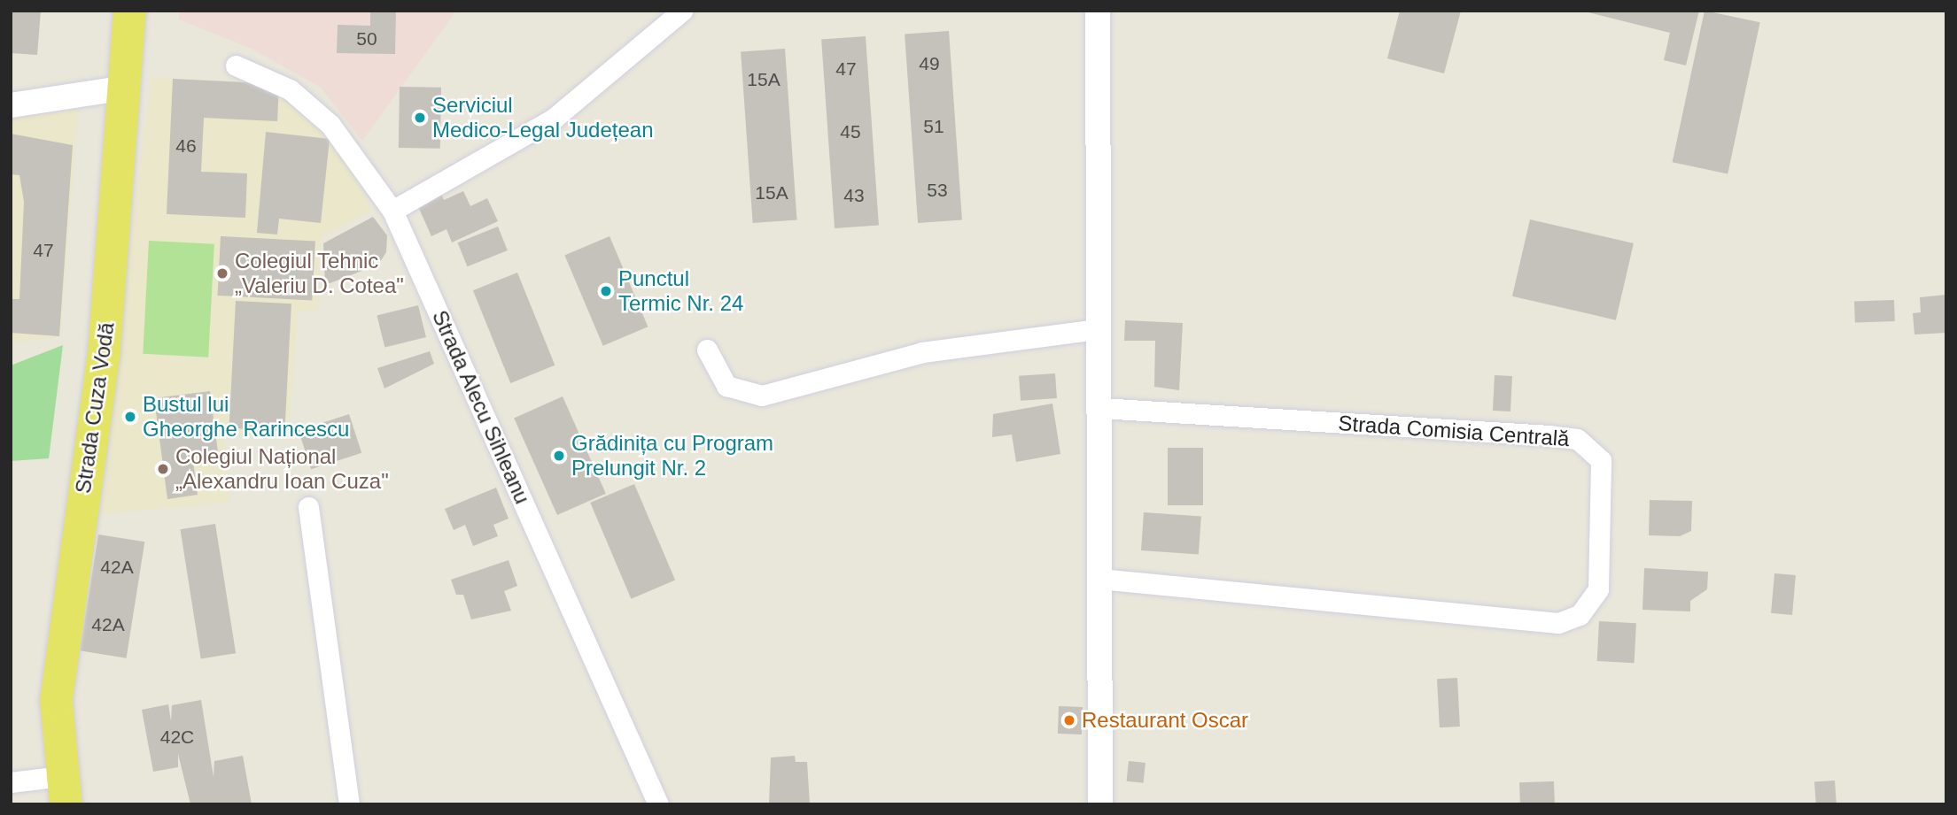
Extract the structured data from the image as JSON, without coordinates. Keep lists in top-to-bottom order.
{
  "streets": {
    "main road": ["Strada Cuza Vodă"],
    "street": ["Strada Alecu Sihleanu", "Strada Comisia Centrală"]
  },
  "places": [
    "Serviciul Medico-Legal Județean",
    "Colegiul Tehnic „Valeriu D. Cotea\"",
    "Punctul Termic Nr. 24",
    "Bustul lui Gheorghe Rarincescu",
    "Grădinița cu Program Prelungit Nr. 2",
    "Colegiul Național „Alexandru Ioan Cuza\"",
    "Restaurant Oscar"
  ],
  "house_numbers": [
    "50",
    "49",
    "47",
    "15A",
    "51",
    "45",
    "46",
    "53",
    "15A",
    "43",
    "47",
    "42A",
    "42A",
    "42C"
  ]
}
